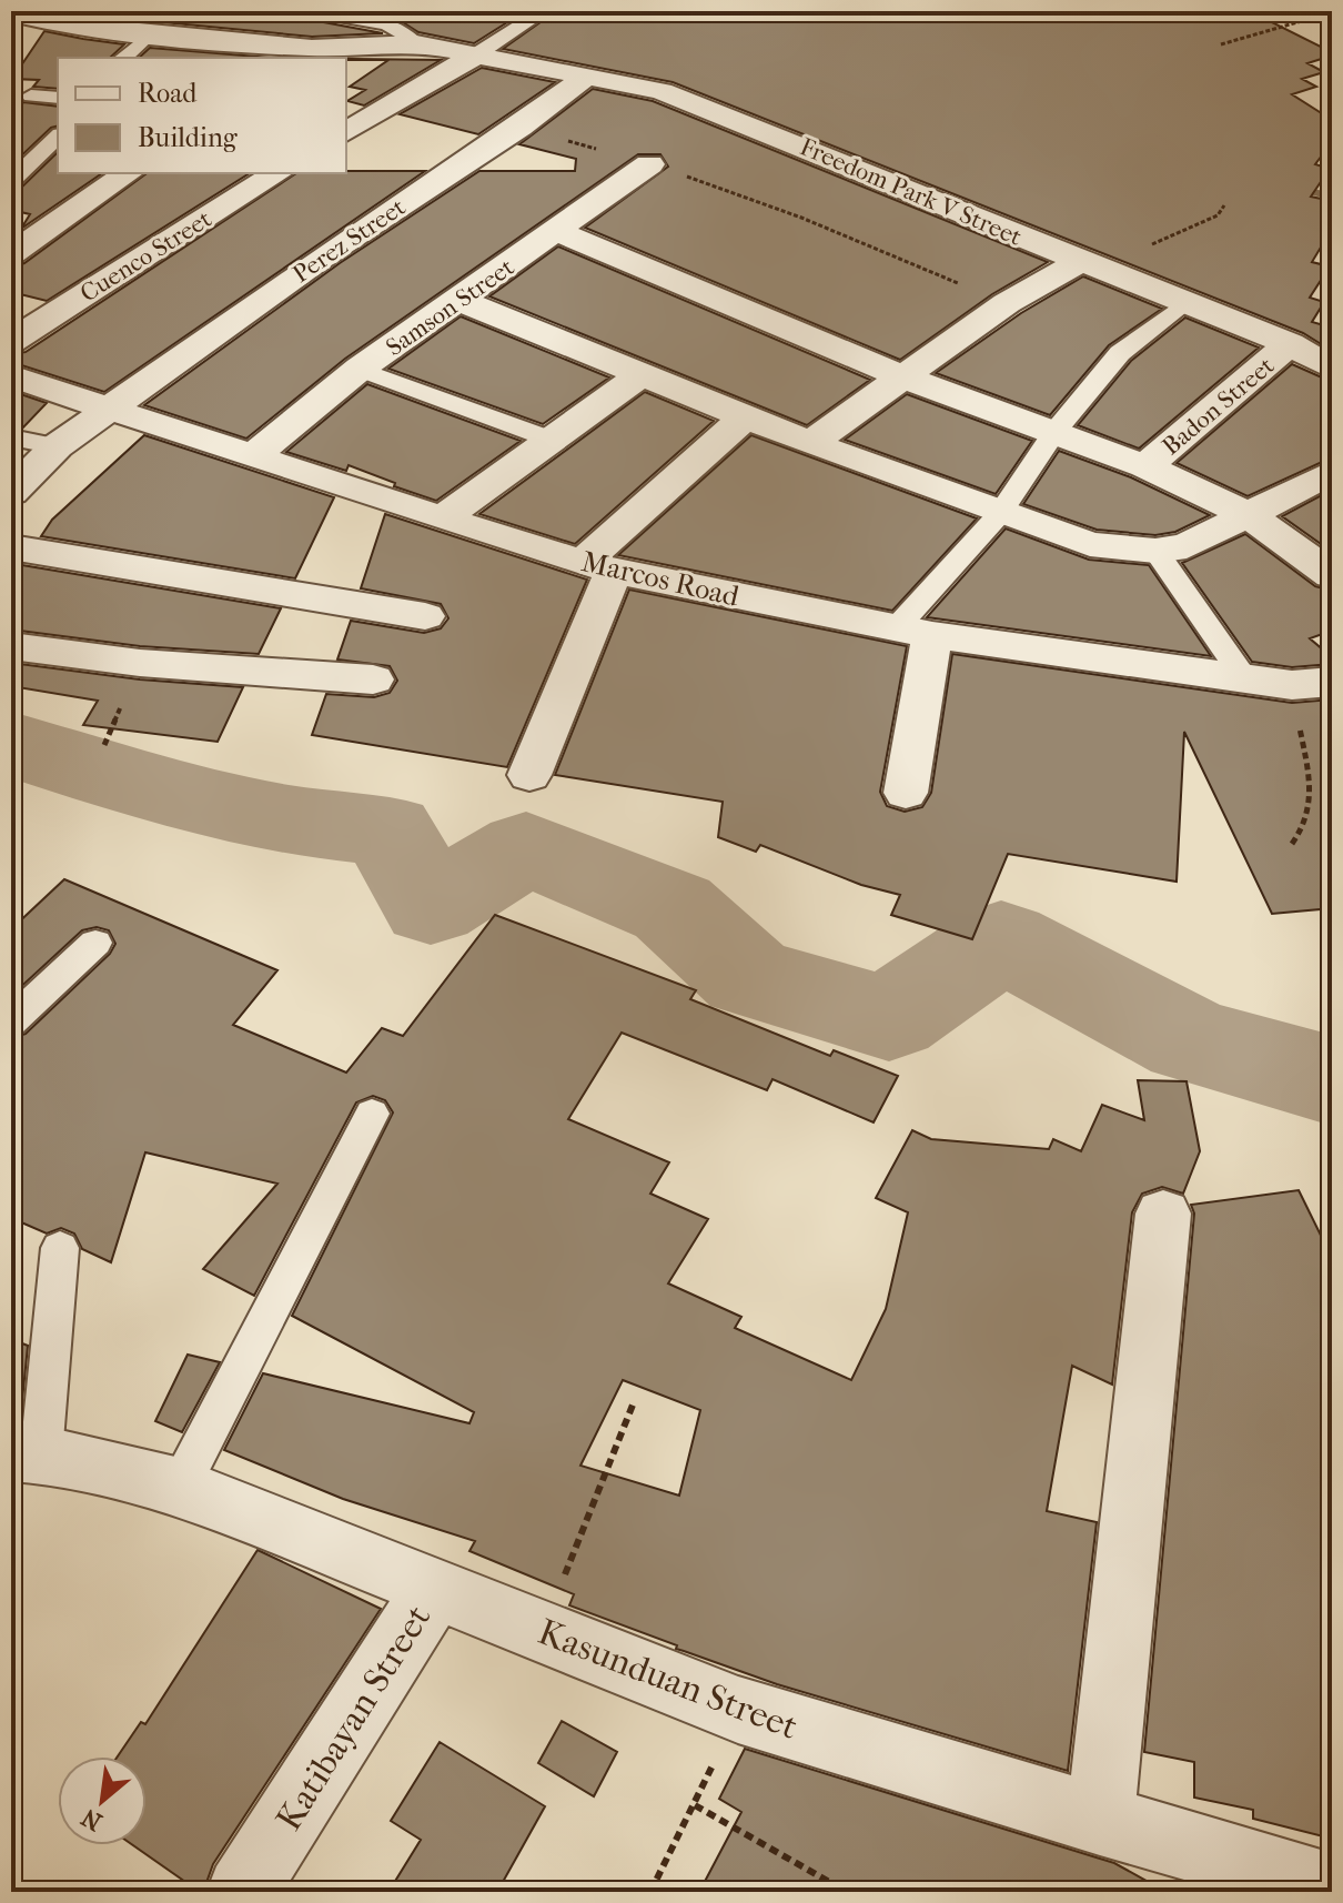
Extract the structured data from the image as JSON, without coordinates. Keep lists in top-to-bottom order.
{
  "streets": {
    "street": [
      "Freedom Park V Street",
      "Perez Street",
      "Cuenco Street",
      "Samson Street",
      "Badon Street",
      "Marcos Road",
      "Kasunduan Street",
      "Katibayan Street"
    ]
  },
  "crossings": [
    ["Freedom Park V Street", "Perez Street"],
    ["Freedom Park V Street", "Badon Street"],
    ["Perez Street", "Marcos Road"],
    ["Samson Street", "Marcos Road"],
    ["Kasunduan Street", "Katibayan Street"]
  ],
  "legend": ["Road", "Building"],
  "north": "bottom left"
}
